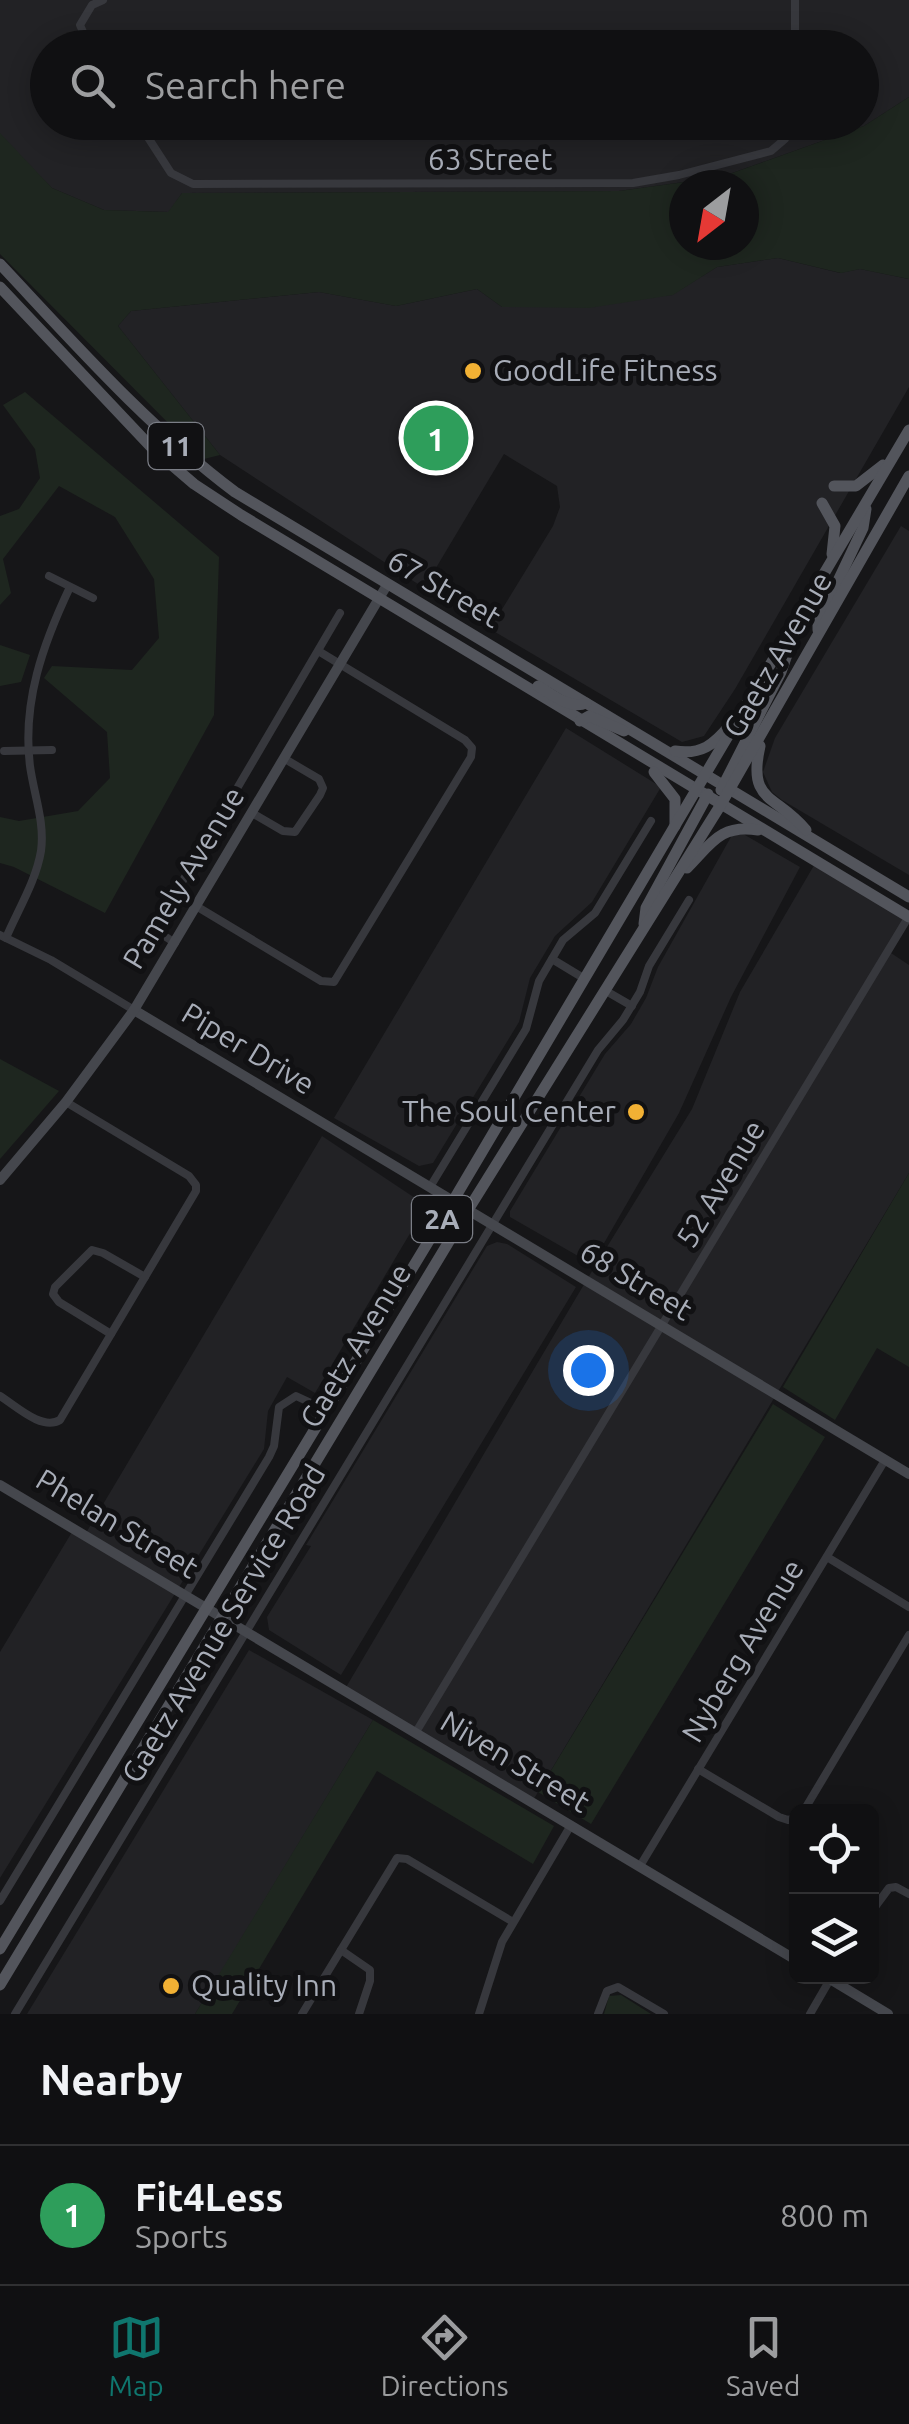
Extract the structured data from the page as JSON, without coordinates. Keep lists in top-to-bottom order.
{
  "streets": {
    "main road": [
      "11",
      "67 Street",
      "Gaetz Avenue",
      "2A"
    ],
    "street": [
      "63 Street",
      "Pamely Avenue",
      "Piper Drive",
      "52 Avenue",
      "68 Street",
      "Phelan Street",
      "Gaetz Avenue Service Road",
      "Nyberg Avenue",
      "Niven Street"
    ]
  },
  "crossings": [
    ["67 Street", "Gaetz Avenue"],
    ["67 Street", "Pamely Avenue"],
    ["67 Street", "52 Avenue"],
    ["Gaetz Avenue", "Piper Drive"],
    ["Gaetz Avenue", "68 Street"],
    ["Gaetz Avenue", "Phelan Street"],
    ["Gaetz Avenue", "Gaetz Avenue Service Road"],
    ["Gaetz Avenue", "Niven Street"],
    ["Pamely Avenue", "Piper Drive"],
    ["Piper Drive", "68 Street"],
    ["52 Avenue", "68 Street"],
    ["52 Avenue", "Niven Street"],
    ["68 Street", "Gaetz Avenue Service Road"],
    ["68 Street", "Nyberg Avenue"],
    ["Phelan Street", "Gaetz Avenue Service Road"],
    ["Phelan Street", "Niven Street"],
    ["Gaetz Avenue Service Road", "Niven Street"],
    ["Nyberg Avenue", "Niven Street"]
  ],
  "places": ["GoodLife Fitness", "The Soul Center", "Quality Inn"],
  "north": "bottom left",
  "page": {
    "search": "Search here",
    "pins": "1",
    "heading": "Nearby",
    "list": [
      {
        "mark": "1",
        "name": "Fit4Less",
        "note": "Sports",
        "value": "800 m"
      }
    ],
    "nav": ["Map", "Directions", "Saved"]
  }
}
